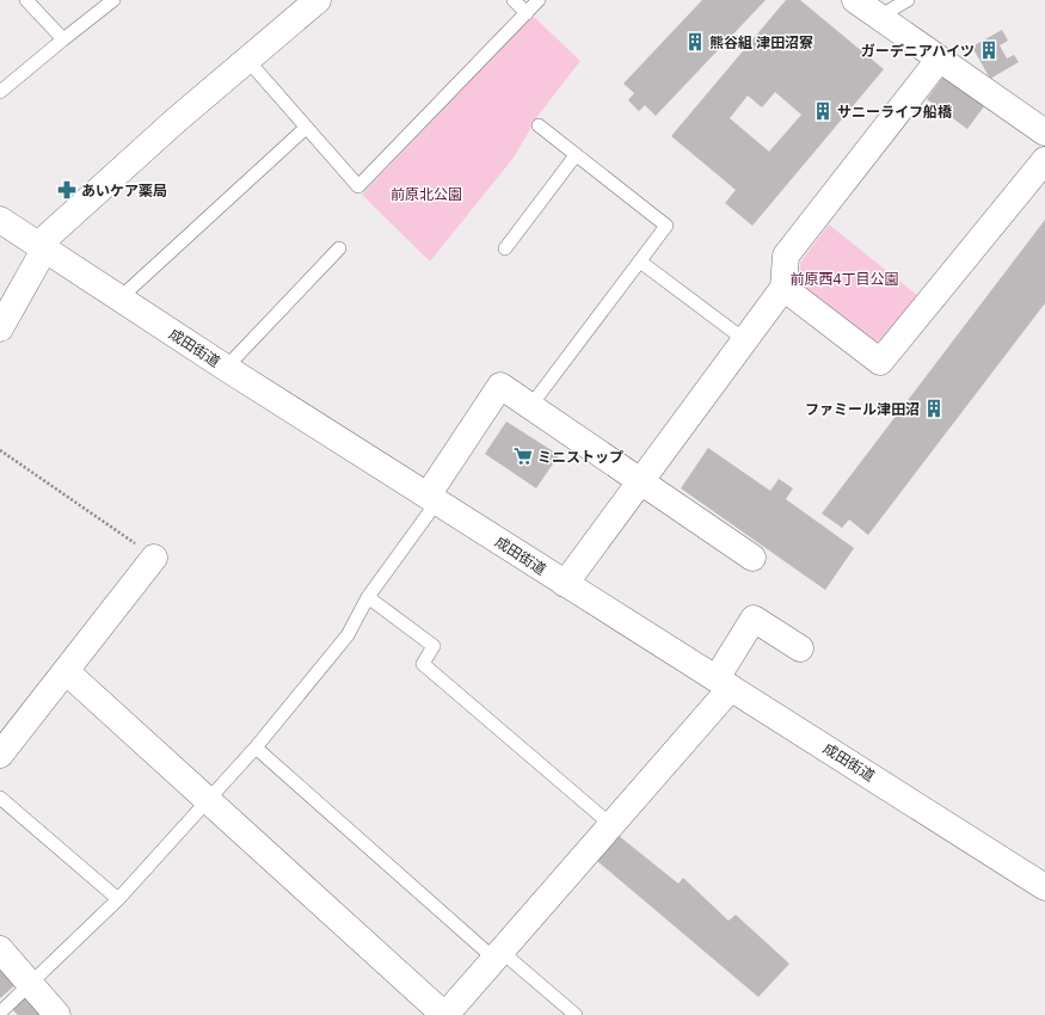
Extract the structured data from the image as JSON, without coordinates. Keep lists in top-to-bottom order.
{
  "streets": {
    "main road": ["成田街道"]
  },
  "parks": ["前原北公園", "前原西4丁目公園"],
  "places": {
    "building": [
      "熊谷組 津田沼寮",
      "ガーデニアハイツ",
      "サニーライフ船橋",
      "ファミール津田沼"
    ],
    "pharmacy": ["あいケア薬局"],
    "supermarket": ["ミニストップ"]
  }
}
